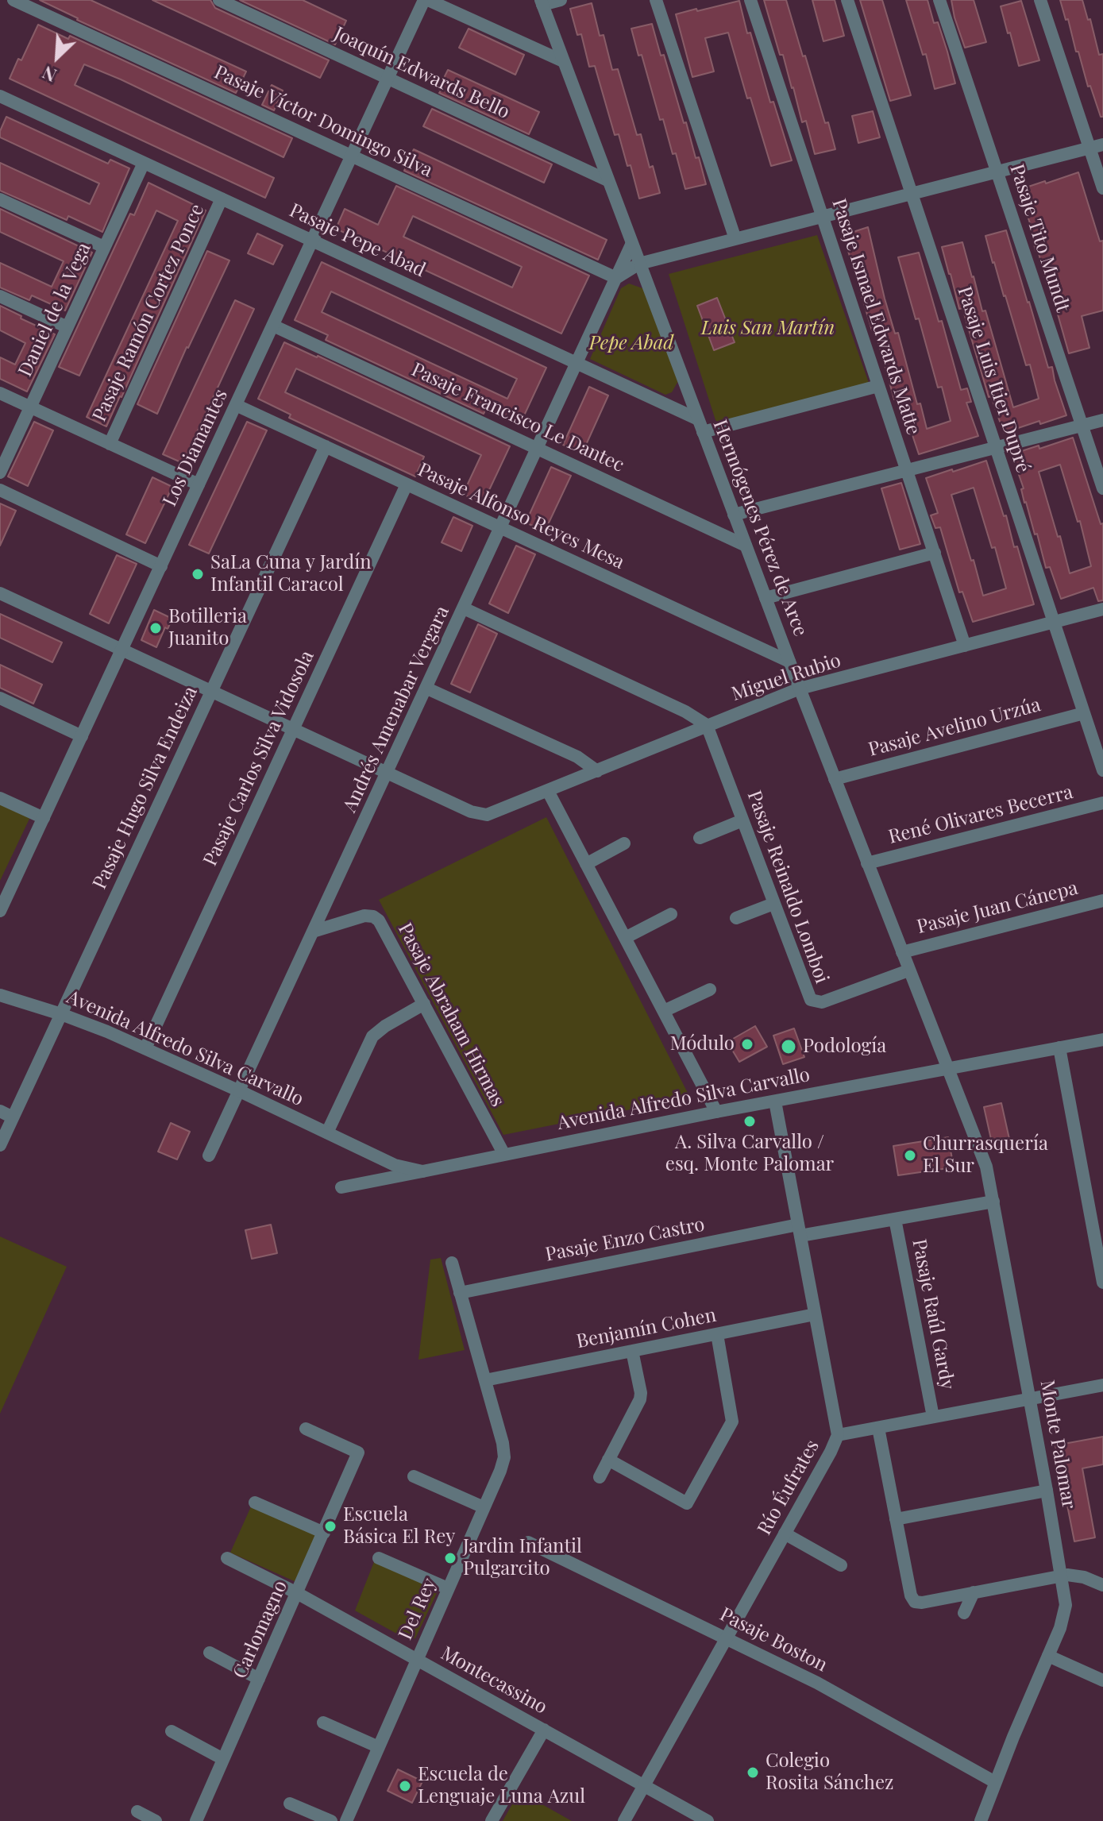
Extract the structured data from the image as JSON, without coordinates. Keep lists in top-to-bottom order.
{
  "streets": {
    "street": [
      "Joaquín Edwards Bello",
      "Pasaje Víctor Domingo Silva",
      "Pasaje Tito Mundt",
      "Pasaje Pepe Abad",
      "Daniel de la Vega",
      "Pasaje Ramón Cortez Ponce",
      "Pasaje Ismael Edwards Matte",
      "Pasaje Luis Itier Dupré",
      "Pasaje Francisco Le Dantec",
      "Los Diamantes",
      "Pasaje Alfonso Reyes Mesa",
      "Hermógenes Pérez de Arce",
      "Miguel Rubio",
      "Andrés Amenabar Vergara",
      "Pasaje Avelino Urzúa",
      "Pasaje Carlos Silva Vidosola",
      "Pasaje Hugo Silva Endeiza",
      "René Olivares Becerra",
      "Pasaje Reinaldo Lomboi",
      "Pasaje Juan Cánepa",
      "Pasaje Abraham Hirmas",
      "Avenida Alfredo Silva Carvallo",
      "Pasaje Enzo Castro",
      "Pasaje Raúl Gardy",
      "Benjamín Cohen",
      "Monte Palomar",
      "Río Éufrates",
      "Del Rey",
      "Carlomagno",
      "Pasaje Boston",
      "Montecassino"
    ]
  },
  "crossings": [
    ["Joaquín Edwards Bello", "Los Diamantes"],
    ["Joaquín Edwards Bello", "Hermógenes Pérez de Arce"],
    ["Pasaje Víctor Domingo Silva", "Los Diamantes"],
    ["Pasaje Víctor Domingo Silva", "Andrés Amenabar Vergara"],
    ["Pasaje Pepe Abad", "Daniel de la Vega"],
    ["Pasaje Pepe Abad", "Pasaje Ramón Cortez Ponce"],
    ["Pasaje Pepe Abad", "Los Diamantes"],
    ["Pasaje Pepe Abad", "Hermógenes Pérez de Arce"],
    ["Pasaje Pepe Abad", "Andrés Amenabar Vergara"],
    ["Pasaje Ismael Edwards Matte", "Miguel Rubio"],
    ["Pasaje Luis Itier Dupré", "Miguel Rubio"],
    ["Pasaje Luis Itier Dupré", "Pasaje Avelino Urzúa"],
    ["Pasaje Francisco Le Dantec", "Los Diamantes"],
    ["Pasaje Francisco Le Dantec", "Hermógenes Pérez de Arce"],
    ["Pasaje Francisco Le Dantec", "Andrés Amenabar Vergara"],
    ["Los Diamantes", "Pasaje Alfonso Reyes Mesa"],
    ["Pasaje Alfonso Reyes Mesa", "Hermógenes Pérez de Arce"],
    ["Pasaje Alfonso Reyes Mesa", "Andrés Amenabar Vergara"],
    ["Pasaje Alfonso Reyes Mesa", "Pasaje Carlos Silva Vidosola"],
    ["Pasaje Alfonso Reyes Mesa", "Pasaje Hugo Silva Endeiza"],
    ["Hermógenes Pérez de Arce", "Miguel Rubio"],
    ["Hermógenes Pérez de Arce", "Andrés Amenabar Vergara"],
    ["Hermógenes Pérez de Arce", "Pasaje Avelino Urzúa"],
    ["Hermógenes Pérez de Arce", "René Olivares Becerra"],
    ["Hermógenes Pérez de Arce", "Pasaje Reinaldo Lomboi"],
    ["Hermógenes Pérez de Arce", "Pasaje Juan Cánepa"],
    ["Hermógenes Pérez de Arce", "Avenida Alfredo Silva Carvallo"],
    ["Hermógenes Pérez de Arce", "Monte Palomar"],
    ["Miguel Rubio", "Andrés Amenabar Vergara"],
    ["Miguel Rubio", "Pasaje Reinaldo Lomboi"],
    ["Andrés Amenabar Vergara", "Pasaje Abraham Hirmas"],
    ["Andrés Amenabar Vergara", "Avenida Alfredo Silva Carvallo"],
    ["Pasaje Carlos Silva Vidosola", "Avenida Alfredo Silva Carvallo"],
    ["Pasaje Hugo Silva Endeiza", "Avenida Alfredo Silva Carvallo"],
    ["Pasaje Abraham Hirmas", "Avenida Alfredo Silva Carvallo"],
    ["Avenida Alfredo Silva Carvallo", "Monte Palomar"],
    ["Avenida Alfredo Silva Carvallo", "Río Éufrates"],
    ["Pasaje Enzo Castro", "Pasaje Raúl Gardy"],
    ["Pasaje Enzo Castro", "Monte Palomar"],
    ["Pasaje Enzo Castro", "Río Éufrates"],
    ["Pasaje Enzo Castro", "Del Rey"],
    ["Benjamín Cohen", "Río Éufrates"],
    ["Benjamín Cohen", "Del Rey"],
    ["Monte Palomar", "Pasaje Boston"],
    ["Río Éufrates", "Pasaje Boston"],
    ["Río Éufrates", "Montecassino"],
    ["Del Rey", "Montecassino"],
    ["Carlomagno", "Montecassino"]
  ],
  "parks": ["Luis San Martín", "Pepe Abad"],
  "places": [
    "SaLa Cuna y Jardín Infantil Caracol",
    "Botilleria Juanito",
    "Módulo",
    "Podología",
    "A. Silva Carvallo / esq. Monte Palomar",
    "Churrasquería El Sur",
    "Escuela Básica El Rey",
    "Jardin Infantil Pulgarcito",
    "Colegio Rosita Sánchez",
    "Escuela de Lenguaje Luna Azul"
  ],
  "north": "bottom left"
}
